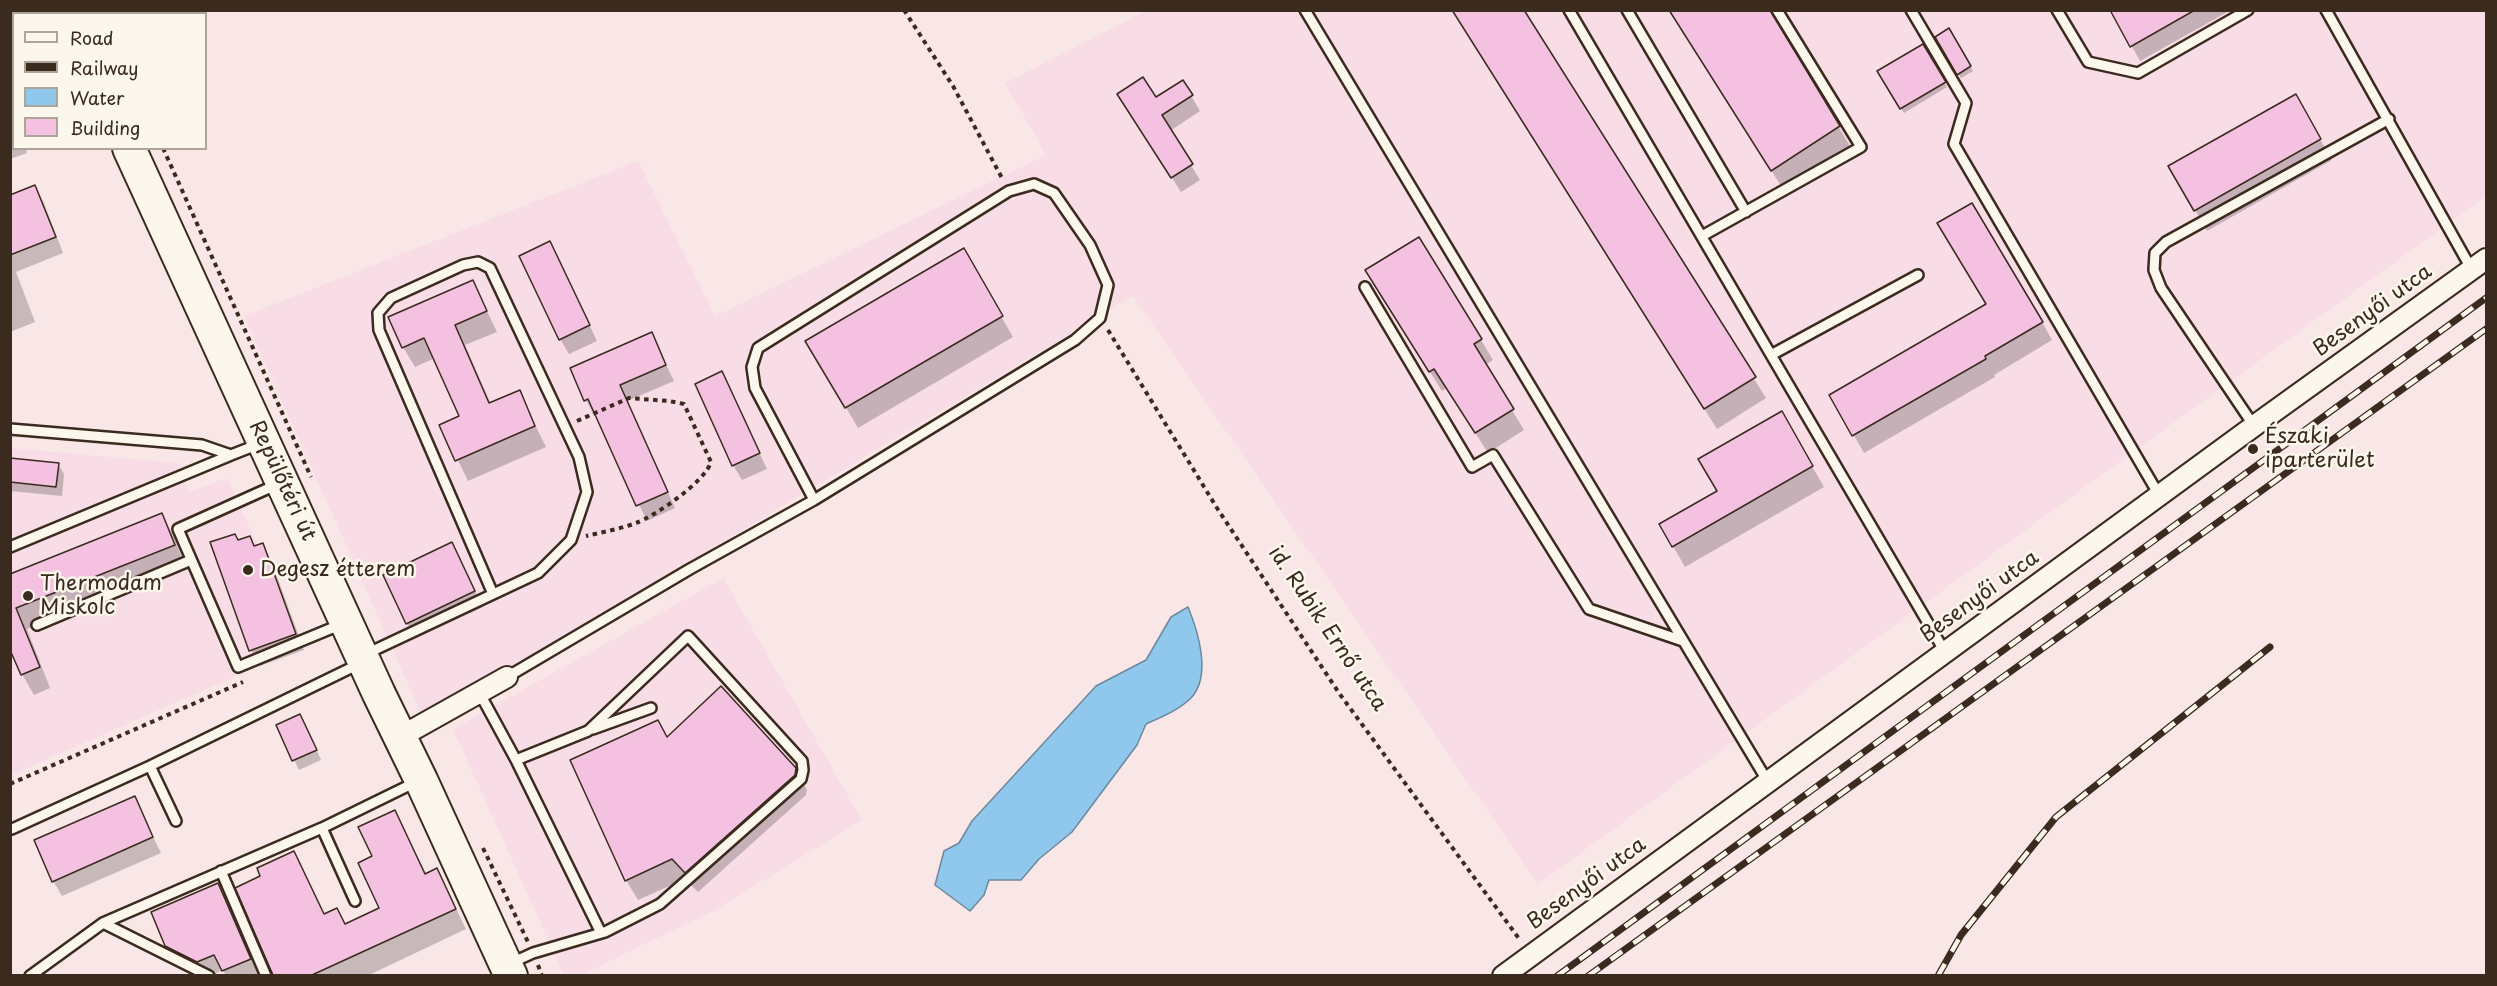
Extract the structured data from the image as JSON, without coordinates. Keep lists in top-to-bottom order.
{
  "streets": {
    "main road": ["Repülőtéri út"],
    "street": ["Besenyői utca"],
    "path": ["id. Rubik Ernő utca"]
  },
  "crossings": [
    ["Besenyői utca", "id. Rubik Ernő utca"]
  ],
  "places": ["Északi iparterület", "Degesz étterem", "Thermodam Miskolc"],
  "legend": [
    "Road",
    "Railway",
    "Water",
    "Building"
  ]
}
